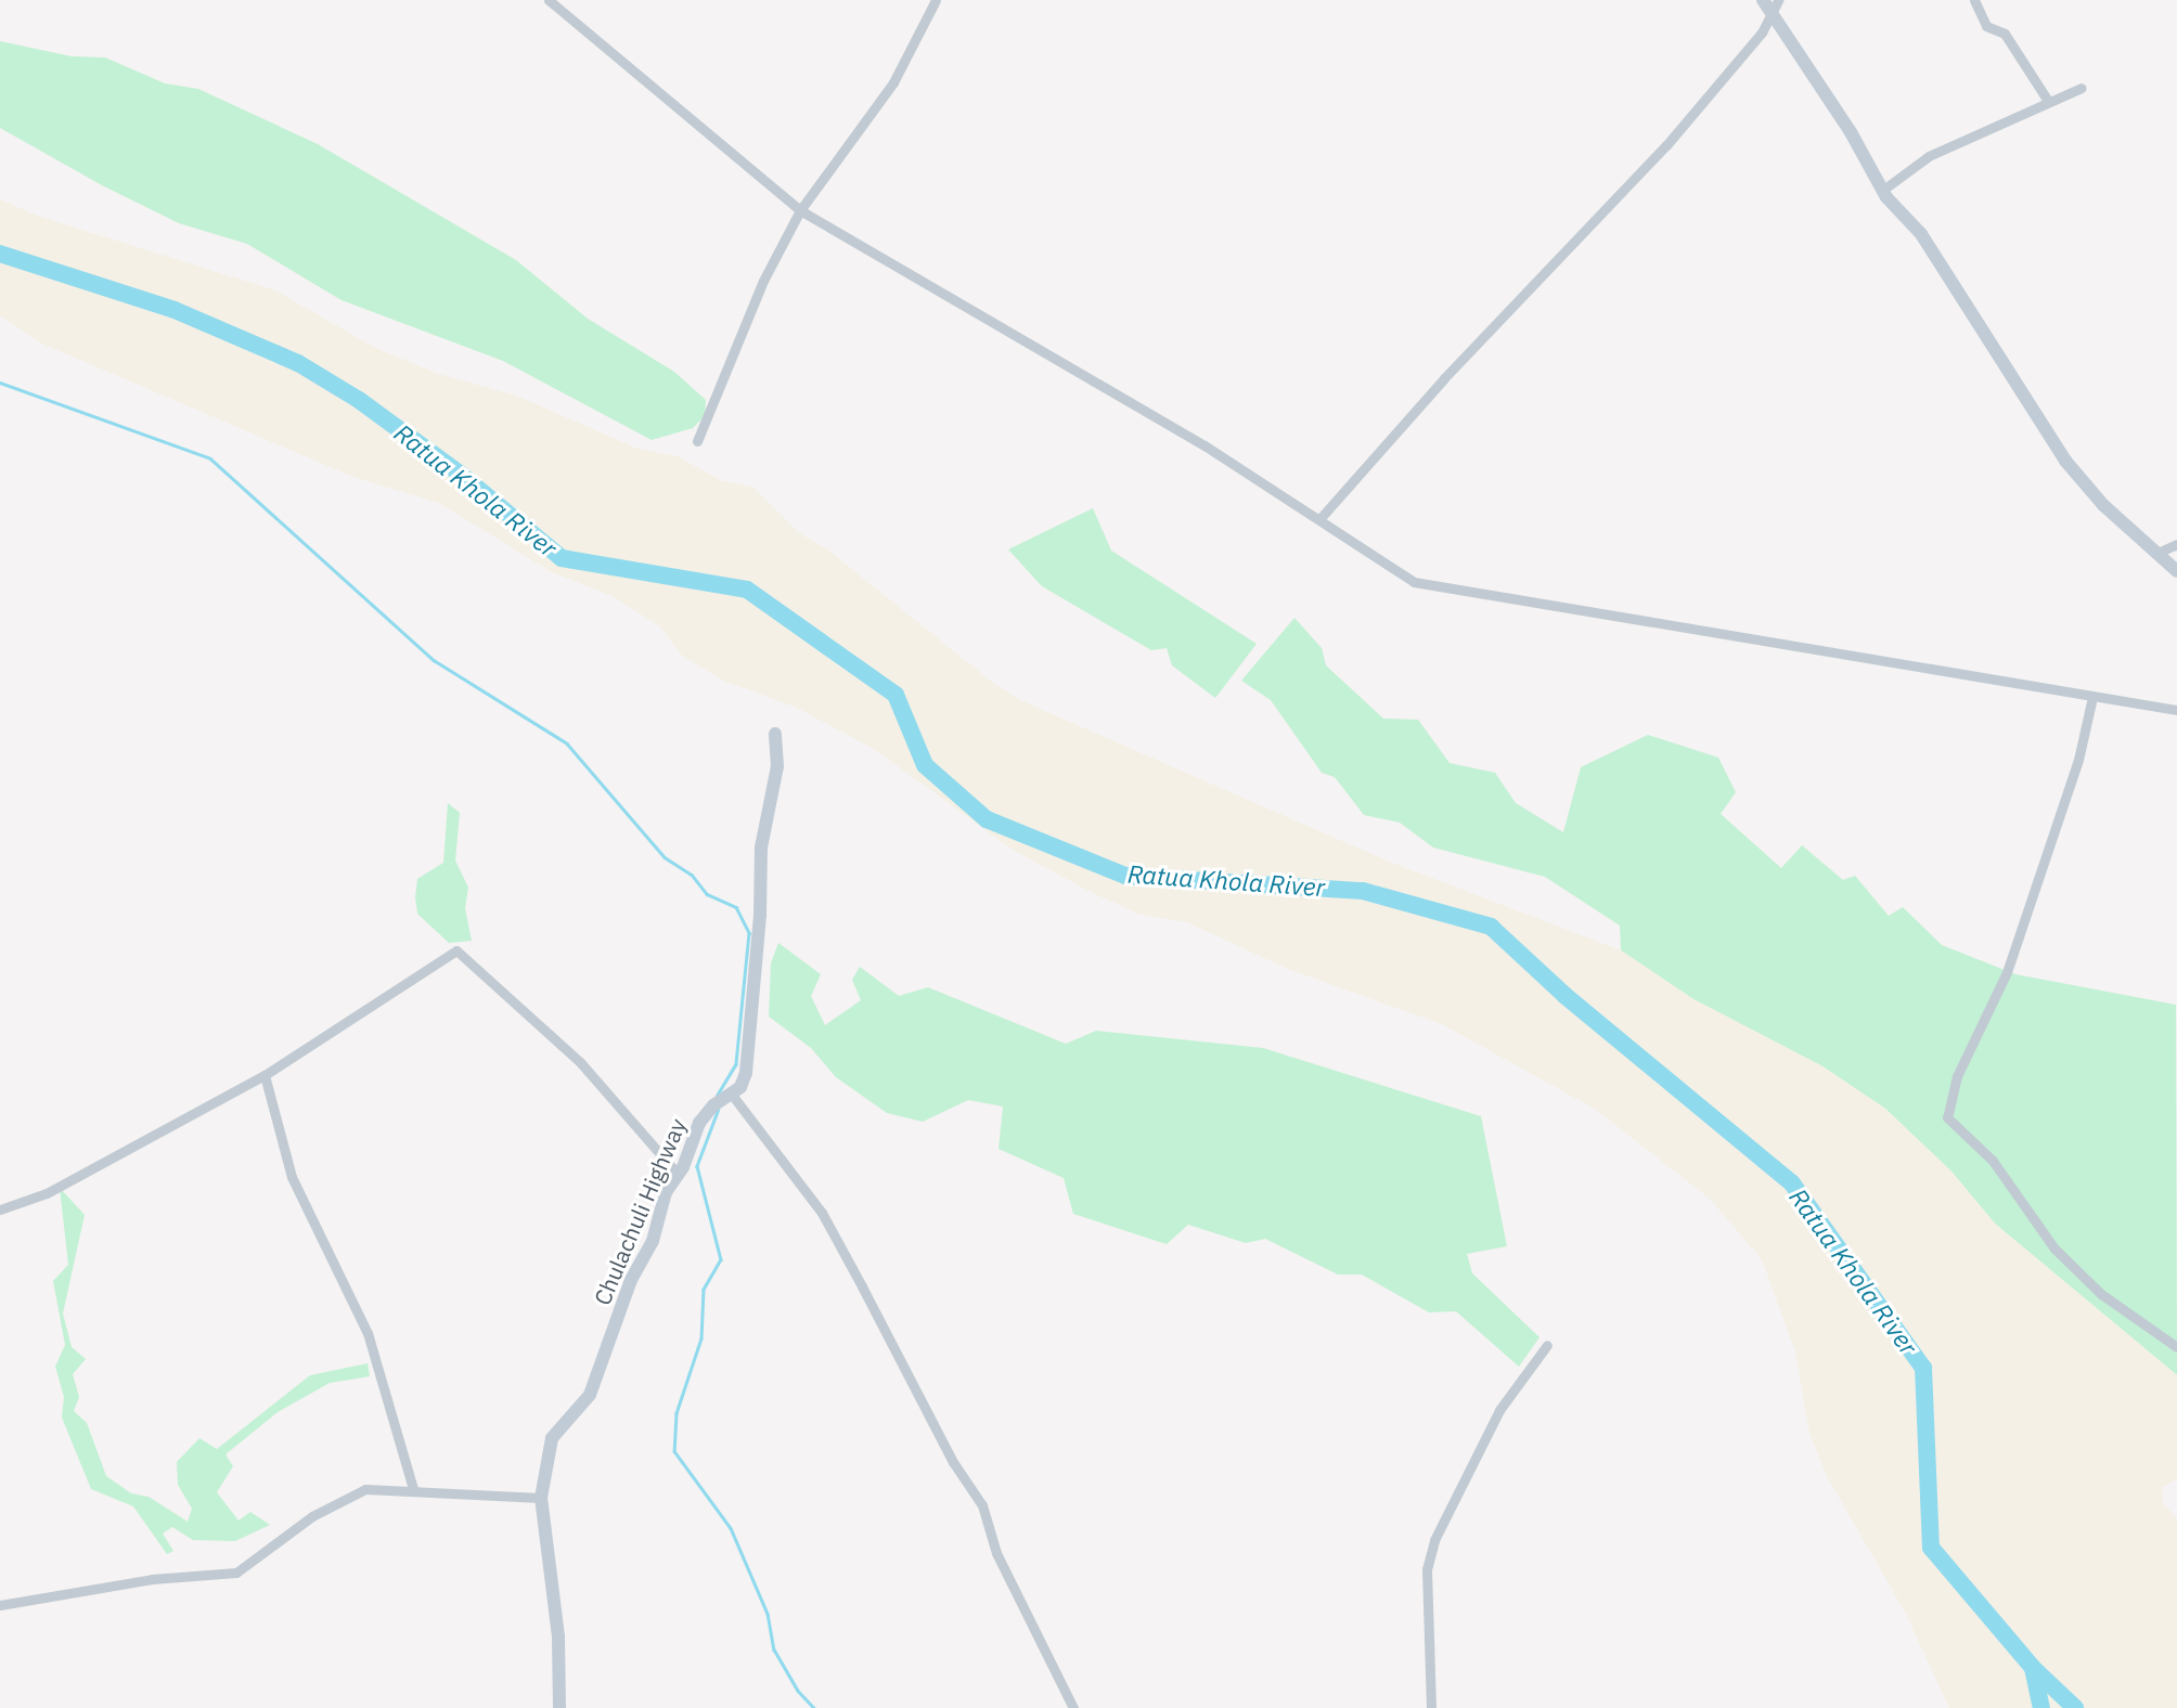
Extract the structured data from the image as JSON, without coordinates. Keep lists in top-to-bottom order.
{
  "streets": {
    "street": ["Chulachuli Highway"]
  },
  "water": ["Ratua Khola River"]
}
